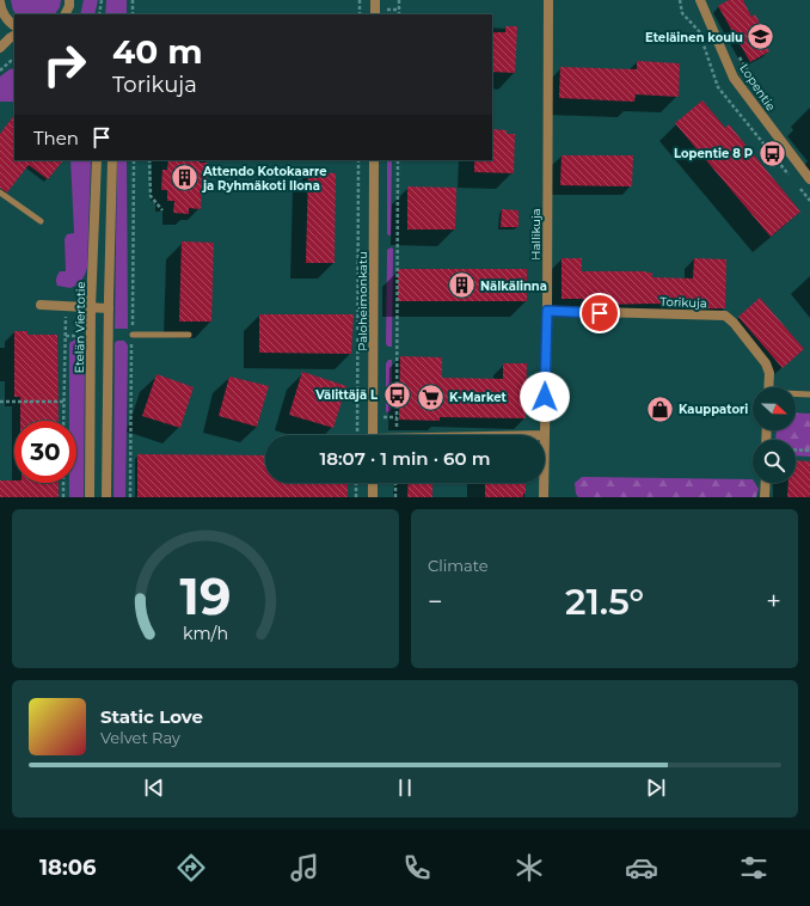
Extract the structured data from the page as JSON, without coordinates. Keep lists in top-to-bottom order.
{
  "streets": {
    "street": [
      "Lopentie",
      "Hallikuja",
      "Paloheimonkatu",
      "Torikuja",
      "Etelän Viertotie"
    ]
  },
  "crossings": [
    ["Hallikuja", "Torikuja"]
  ],
  "places": {
    "school or university": ["Eteläinen koulu"],
    "bus stop": ["Lopentie 8 P", "Välittäjä L"],
    "building": ["Attendo Kotokaarre ja Ryhmäkoti Ilona", "Nälkälinna"],
    "supermarket": ["K-Market"],
    "shop": ["Kauppatori"]
  },
  "north": "right",
  "page": {
    "turn": ["40 m", "Torikuja"],
    "then": "Then",
    "limit": "30",
    "trip": "18:07 · 1 min · 60 m",
    "tile": "Climate",
    "heat": ["−", "21.5°", "+"],
    "song": ["Static Love", "Velvet Ray"],
    "tabs": "18:06",
    "gauge": ["19", "km/h"]
  }
}
